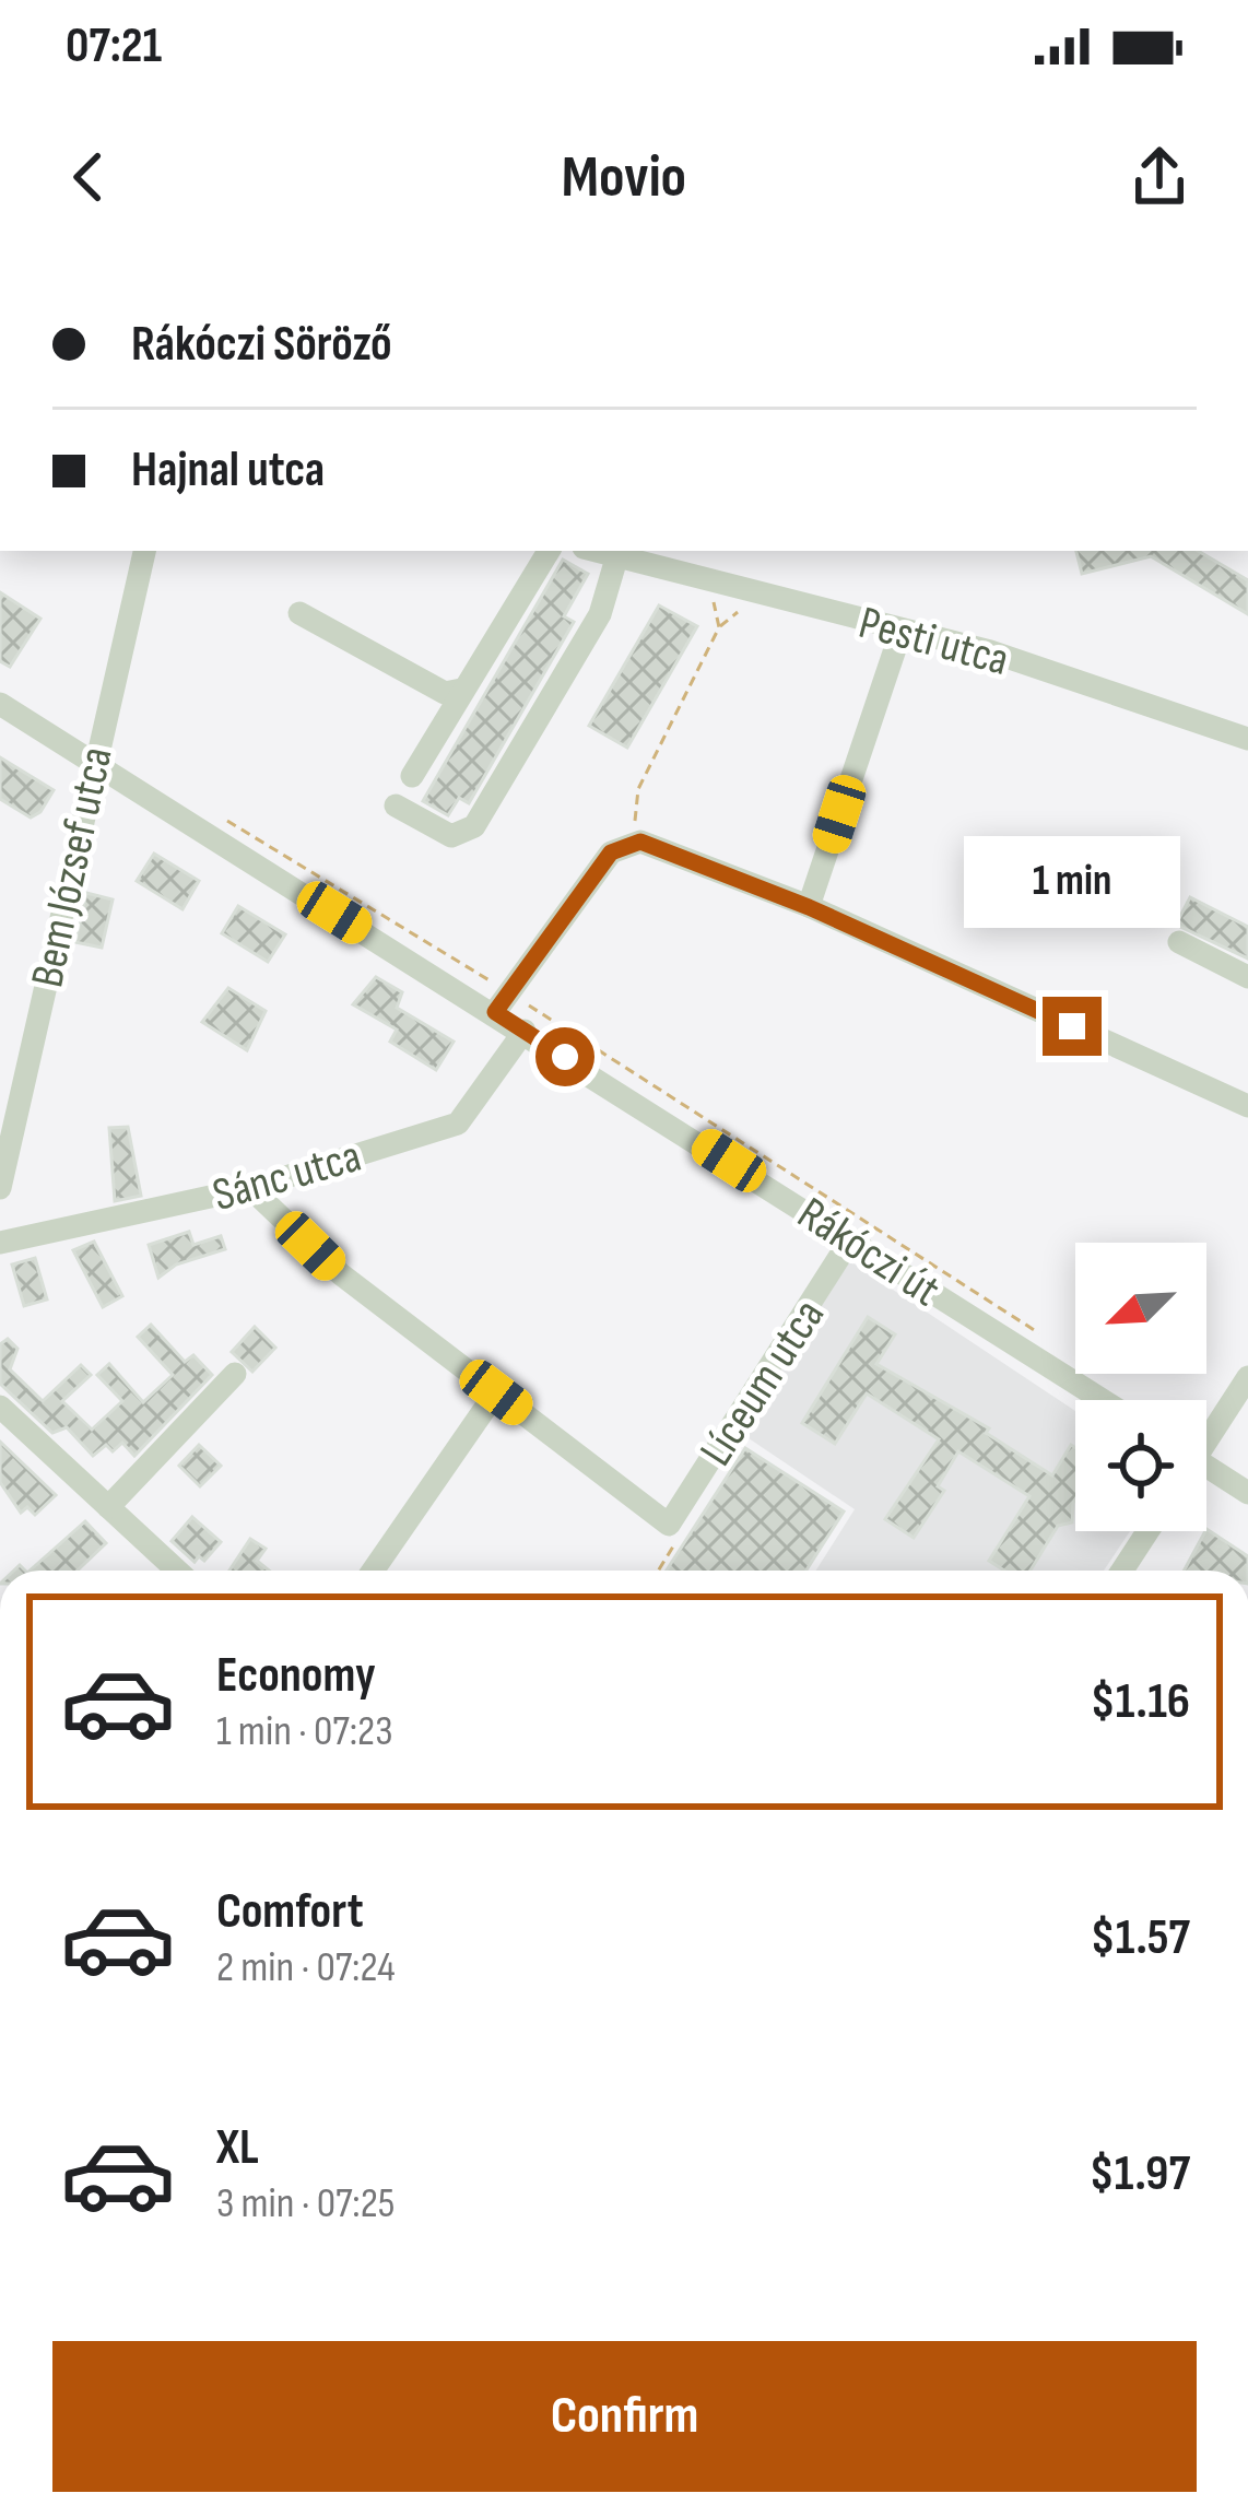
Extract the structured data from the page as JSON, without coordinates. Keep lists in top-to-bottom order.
{
  "streets": {
    "street": [
      "Pesti utca",
      "Bem József utca",
      "Sánc utca",
      "Rákóczi út",
      "Líceum utca"
    ]
  },
  "crossings": [
    ["Bem József utca", "Rákóczi út"],
    ["Sánc utca", "Rákóczi út"],
    ["Rákóczi út", "Líceum utca"]
  ],
  "north": "bottom left",
  "page": {
    "status": "07:21",
    "header": "Movio",
    "banner": ["Rákóczi Söröző", "Hajnal utca"],
    "bubble": "1 min",
    "list": [
      {
        "name": "Economy",
        "note": "1 min · 07:23",
        "value": "$1.16"
      },
      {
        "name": "Comfort",
        "note": "2 min · 07:24",
        "value": "$1.57"
      },
      {
        "name": "XL",
        "note": "3 min · 07:25",
        "value": "$1.97"
      }
    ],
    "buttons": "Confirm"
  }
}
